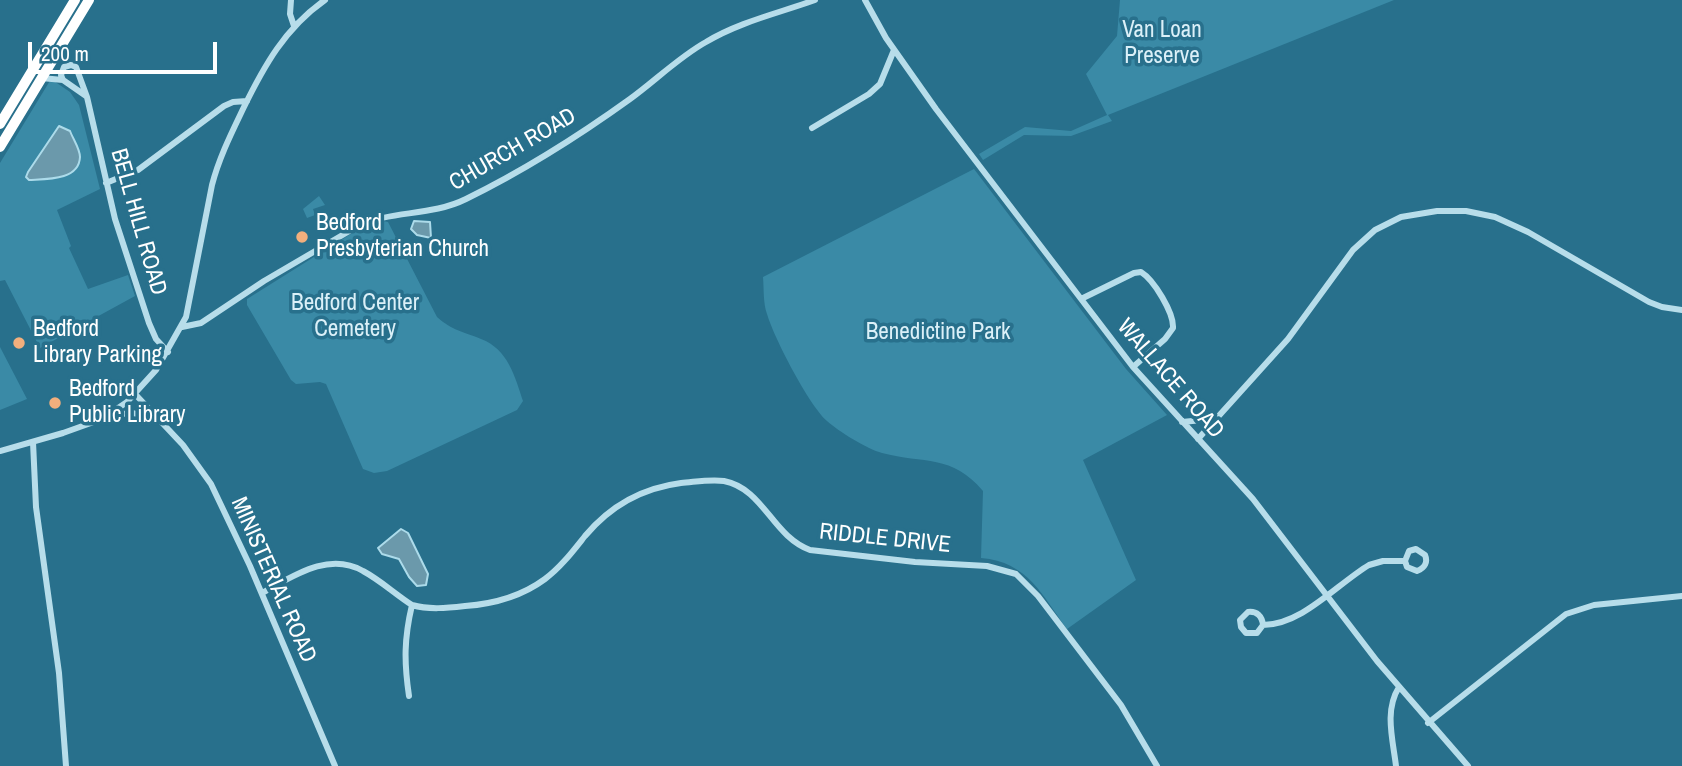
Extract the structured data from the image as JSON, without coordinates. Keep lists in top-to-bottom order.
{
  "streets": {
    "street": [
      "CHURCH ROAD",
      "BELL HILL ROAD",
      "WALLACE ROAD",
      "RIDDLE DRIVE",
      "MINISTERIAL ROAD"
    ]
  },
  "parks": ["Van Loan Preserve", "Bedford Center Cemetery", "Benedictine Park"],
  "places": ["Bedford Presbyterian Church", "Bedford Library Parking", "Bedford Public Library"],
  "scale_bar": "200 m"
}
